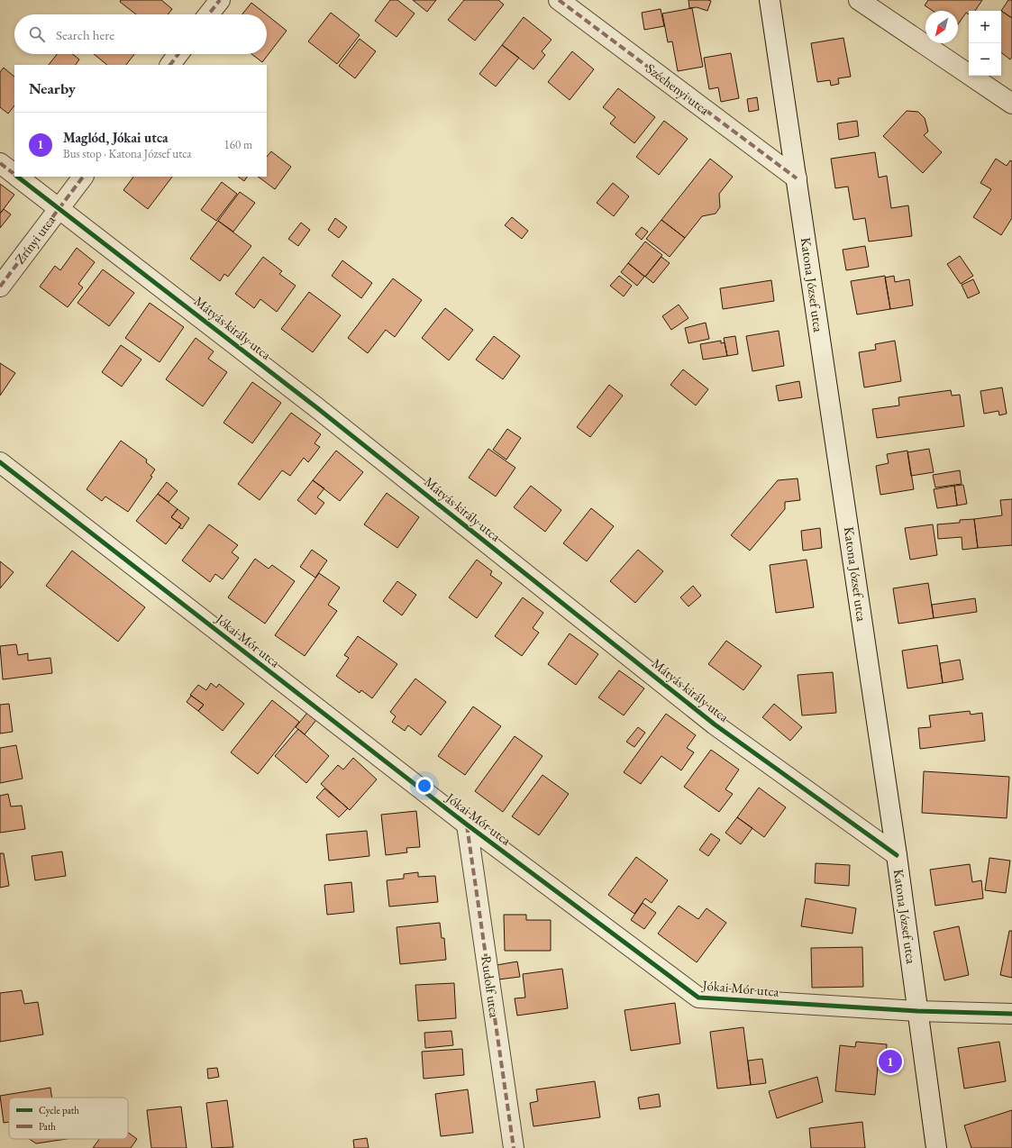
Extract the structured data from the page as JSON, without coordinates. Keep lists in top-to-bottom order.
{
  "streets": {
    "street": [
      "Széchenyi utca",
      "Zrínyi utca",
      "Katona József utca",
      "Mátyás király utca",
      "Jókai Mór utca",
      "Rudolf utca"
    ]
  },
  "crossings": [
    ["Széchenyi utca", "Katona József utca"],
    ["Zrínyi utca", "Mátyás király utca"],
    ["Katona József utca", "Mátyás király utca"],
    ["Katona József utca", "Jókai Mór utca"],
    ["Jókai Mór utca", "Rudolf utca"]
  ],
  "legend": ["Cycle path", "Path"],
  "north": "bottom left",
  "page": {
    "map_buttons": ["+", "−"],
    "search": "Search here",
    "heading": "Nearby",
    "list": [
      {
        "mark": "1",
        "name": "Maglód, Jókai utca",
        "note": "Bus stop · Katona József utca",
        "value": "160 m"
      }
    ],
    "pins": "1"
  }
}
